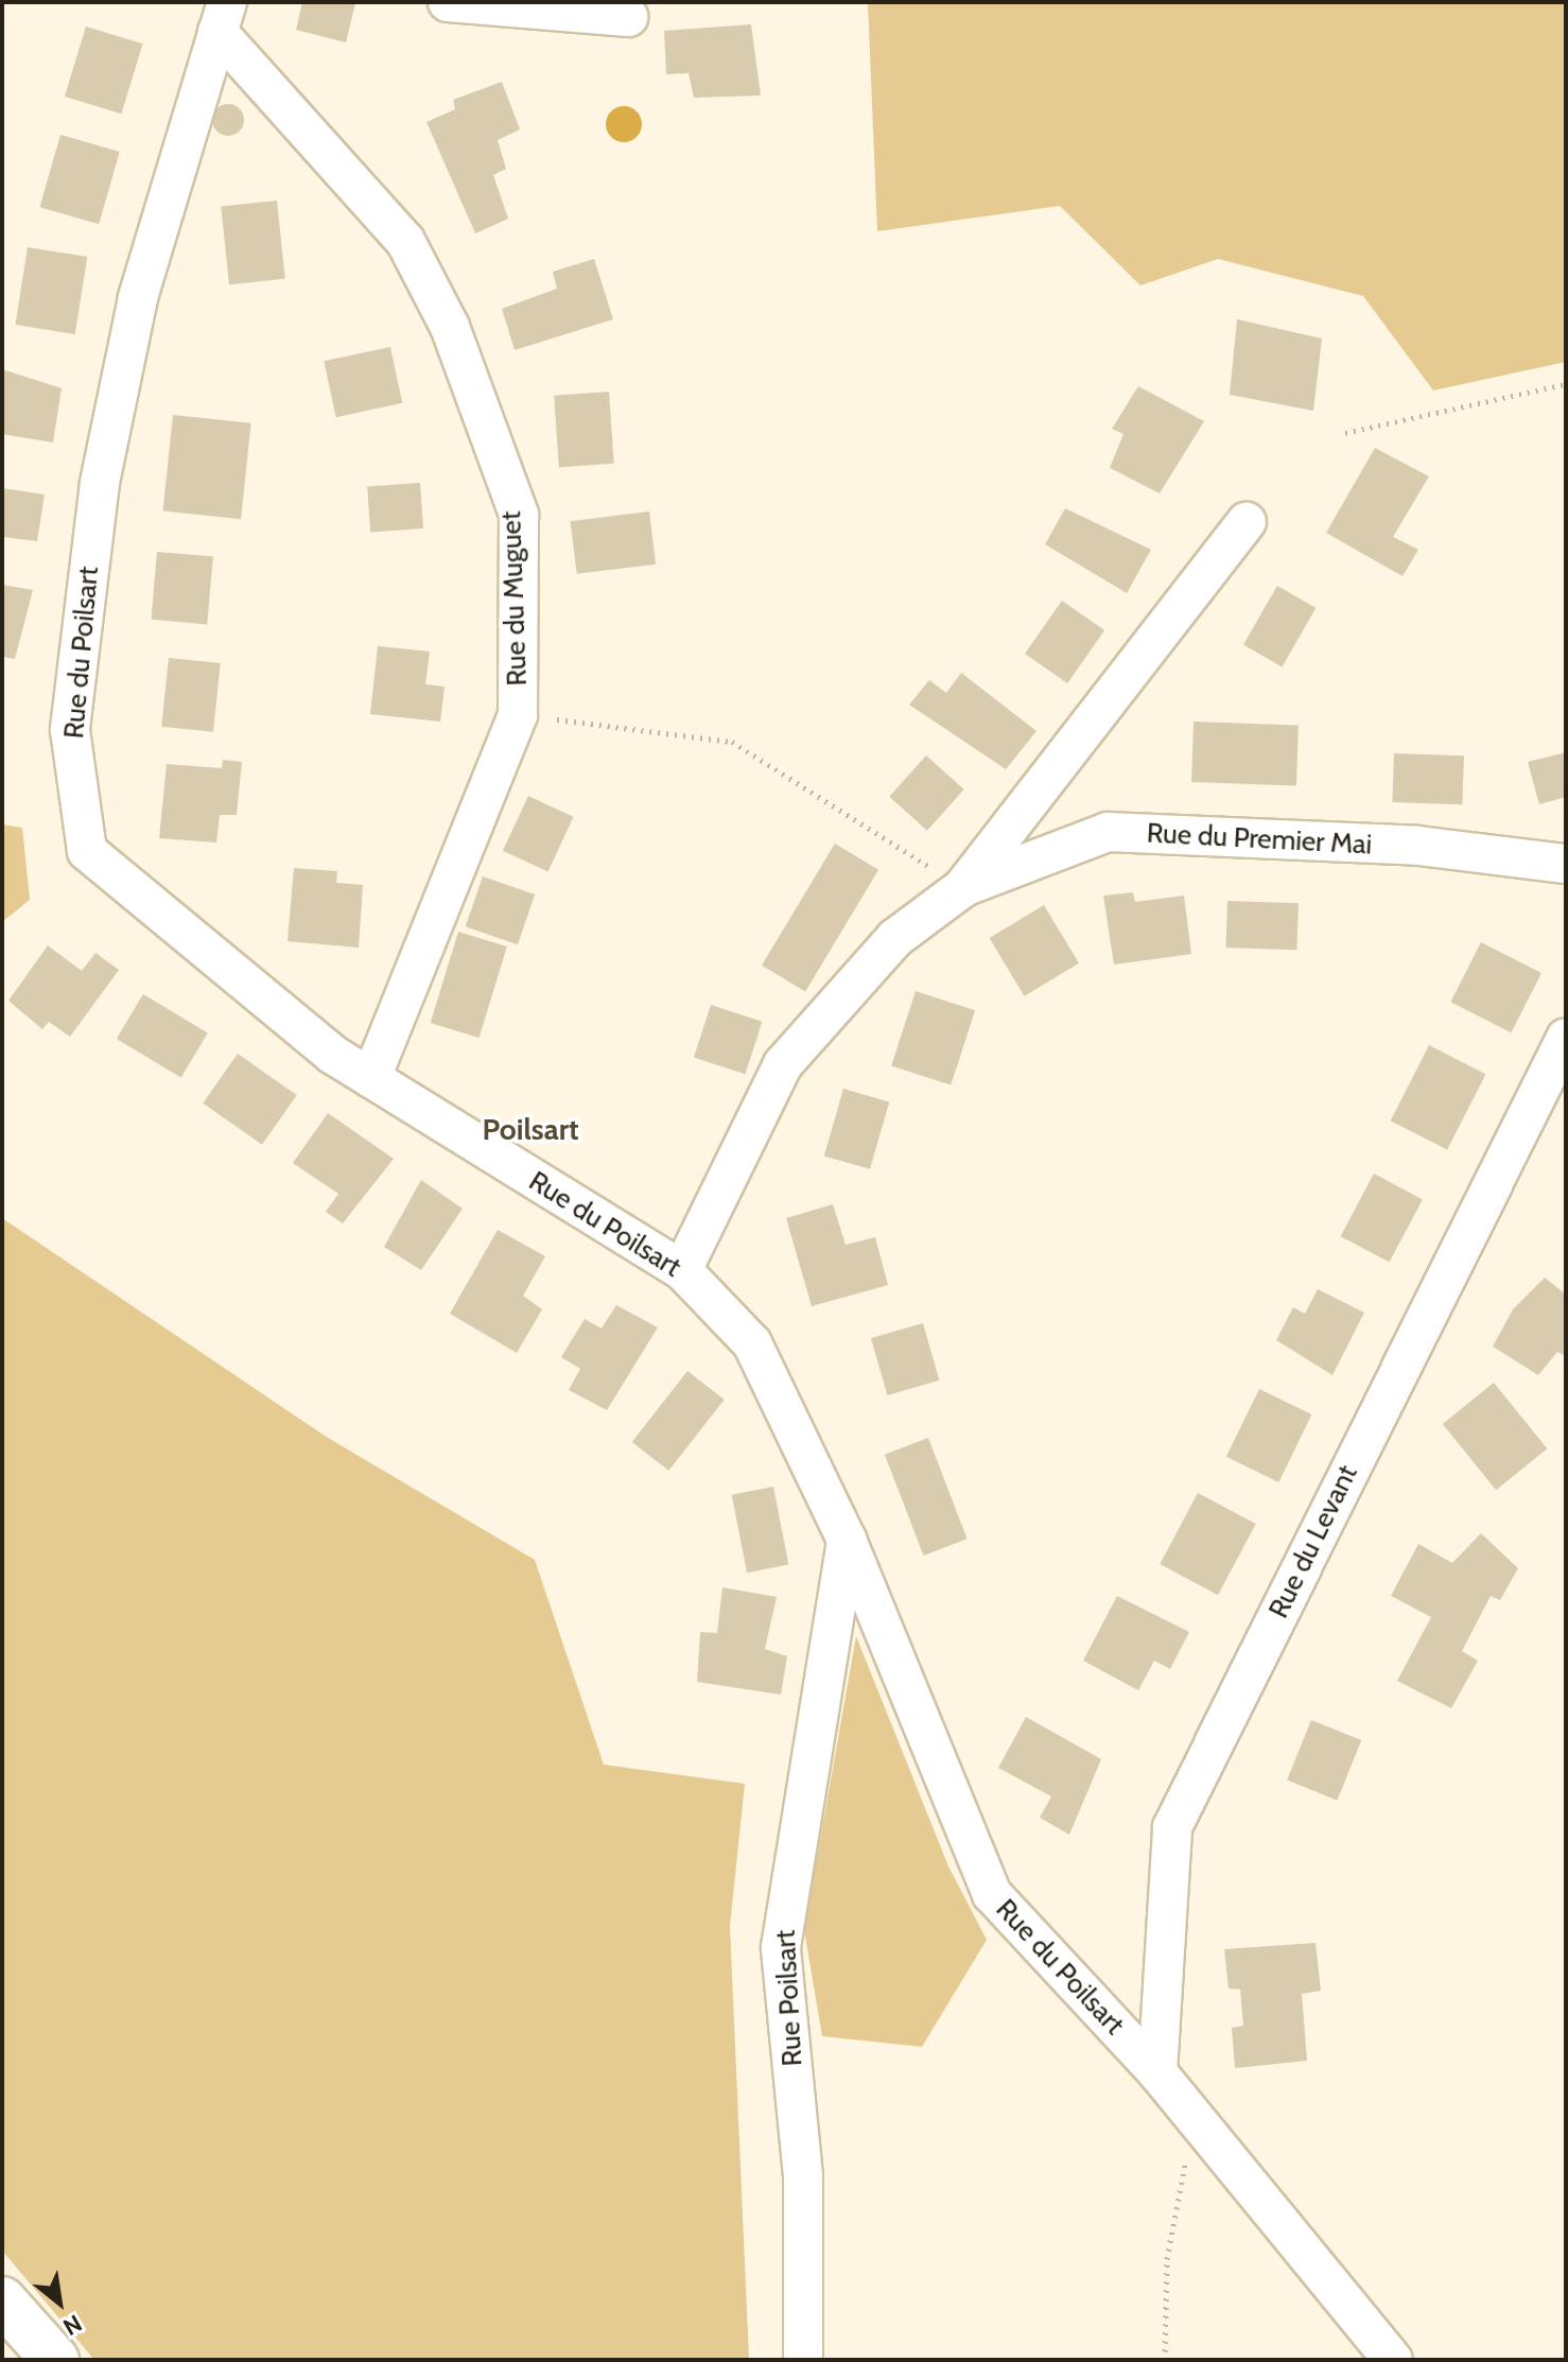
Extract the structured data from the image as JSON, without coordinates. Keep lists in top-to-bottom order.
{
  "streets": {
    "street": [
      "Rue du Muguet",
      "Rue du Poilsart",
      "Rue du Premier Mai",
      "Rue du Levant",
      "Rue Poilsart"
    ]
  },
  "crossings": [
    ["Rue du Muguet", "Rue du Poilsart"],
    ["Rue du Poilsart", "Rue du Premier Mai"],
    ["Rue du Poilsart", "Rue du Levant"],
    ["Rue du Poilsart", "Rue Poilsart"]
  ],
  "districts": ["Poilsart"],
  "north": "bottom right"
}
